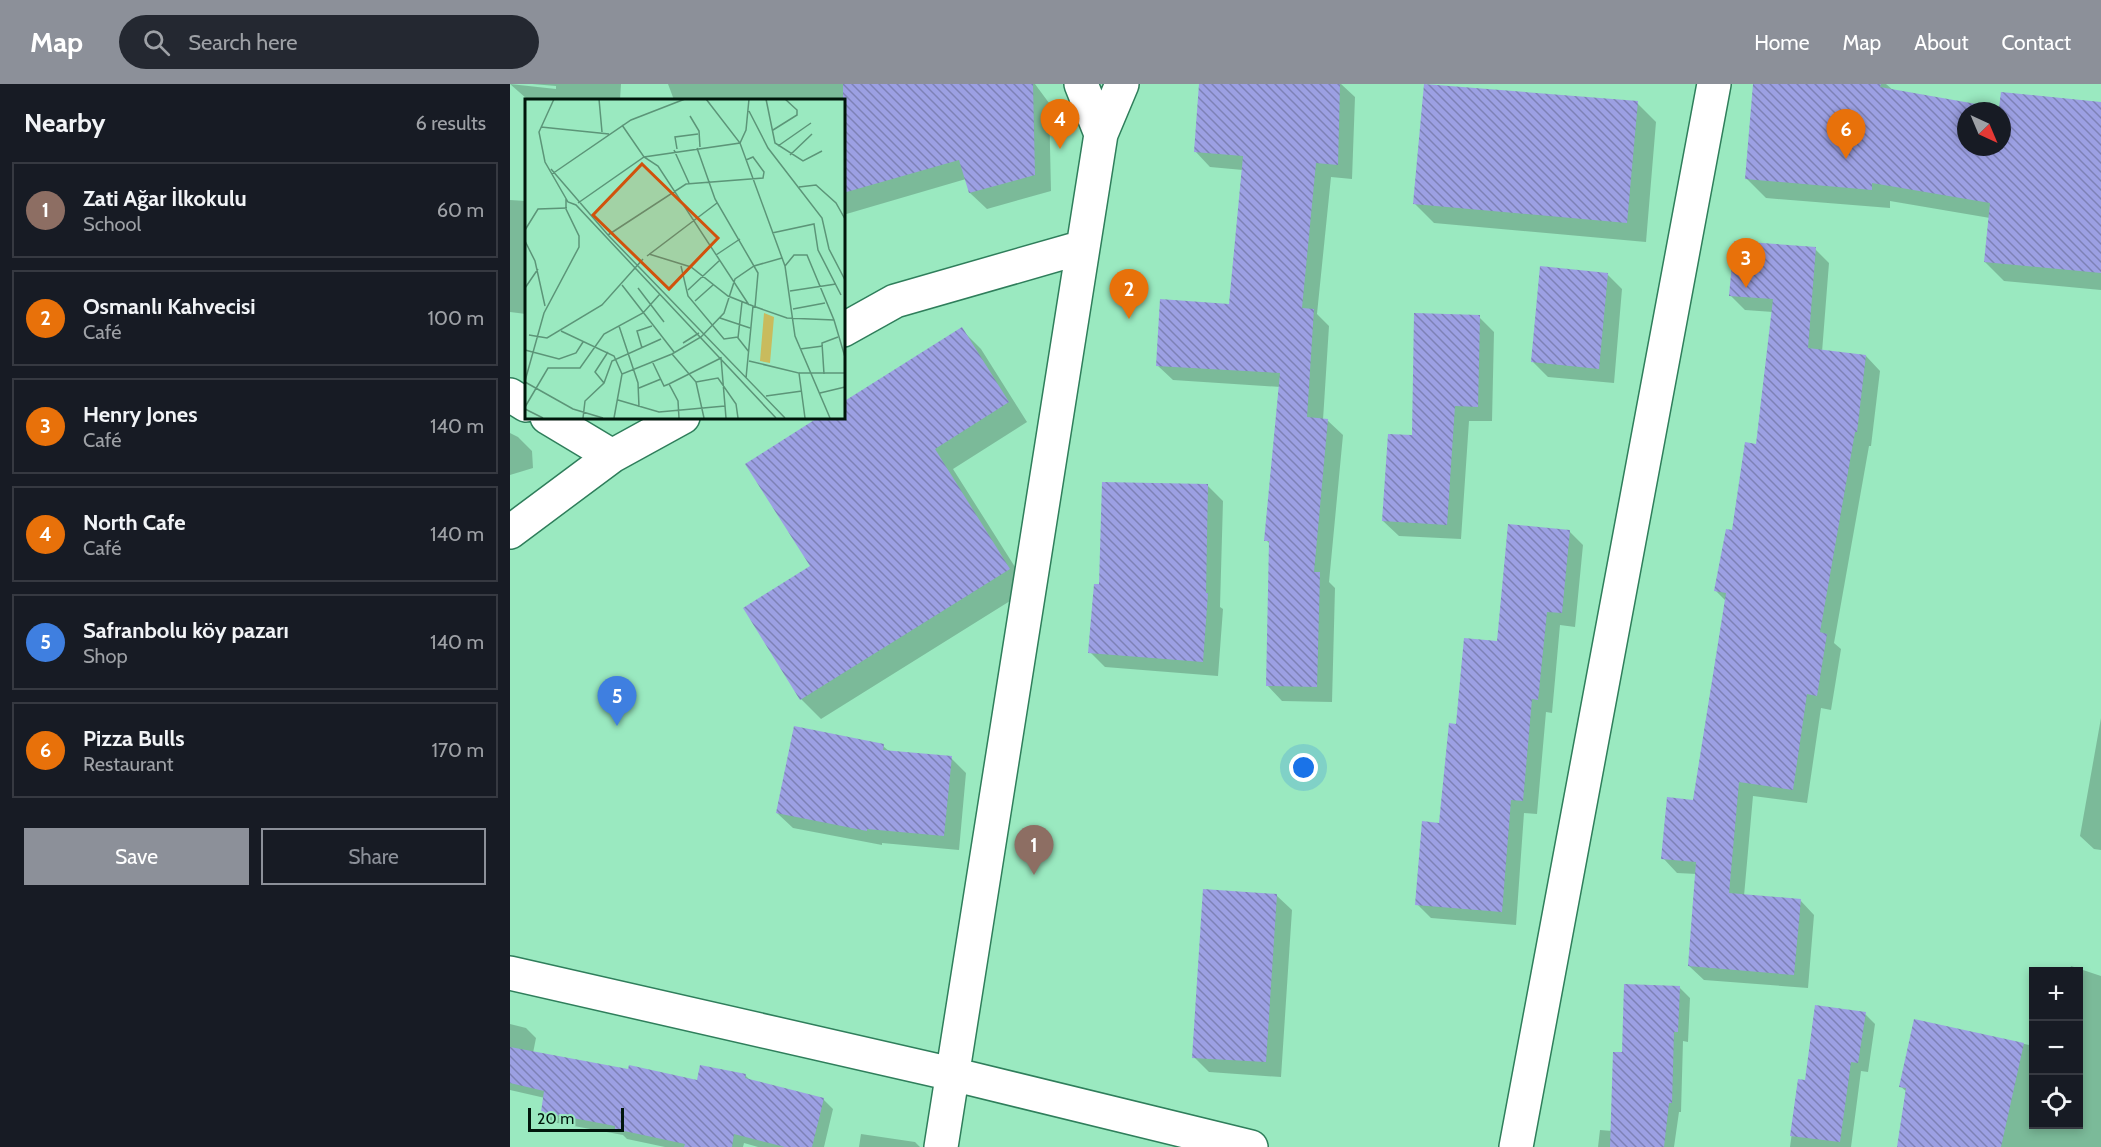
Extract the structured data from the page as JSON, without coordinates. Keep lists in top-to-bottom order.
{
  "scale_bar": "20 m",
  "north": "bottom right",
  "page": {
    "header": "Map",
    "search": "Search here",
    "nav": [
      "Home",
      "Map",
      "About",
      "Contact"
    ],
    "heading": ["Nearby", "6 results"],
    "pins": [
      "4",
      "6",
      "3",
      "2",
      "5",
      "1"
    ],
    "list": [
      {
        "mark": "1",
        "name": "Zati Ağar İlkokulu",
        "note": "School",
        "value": "60 m"
      },
      {
        "mark": "2",
        "name": "Osmanlı Kahvecisi",
        "note": "Café",
        "value": "100 m"
      },
      {
        "mark": "3",
        "name": "Henry Jones",
        "note": "Café",
        "value": "140 m"
      },
      {
        "mark": "4",
        "name": "North Cafe",
        "note": "Café",
        "value": "140 m"
      },
      {
        "mark": "5",
        "name": "Safranbolu köy pazarı",
        "note": "Shop",
        "value": "140 m"
      },
      {
        "mark": "6",
        "name": "Pizza Bulls",
        "note": "Restaurant",
        "value": "170 m"
      }
    ],
    "buttons": ["Save", "Share"],
    "map_buttons": ["+", "−"],
    "scale": "20 m"
  }
}
